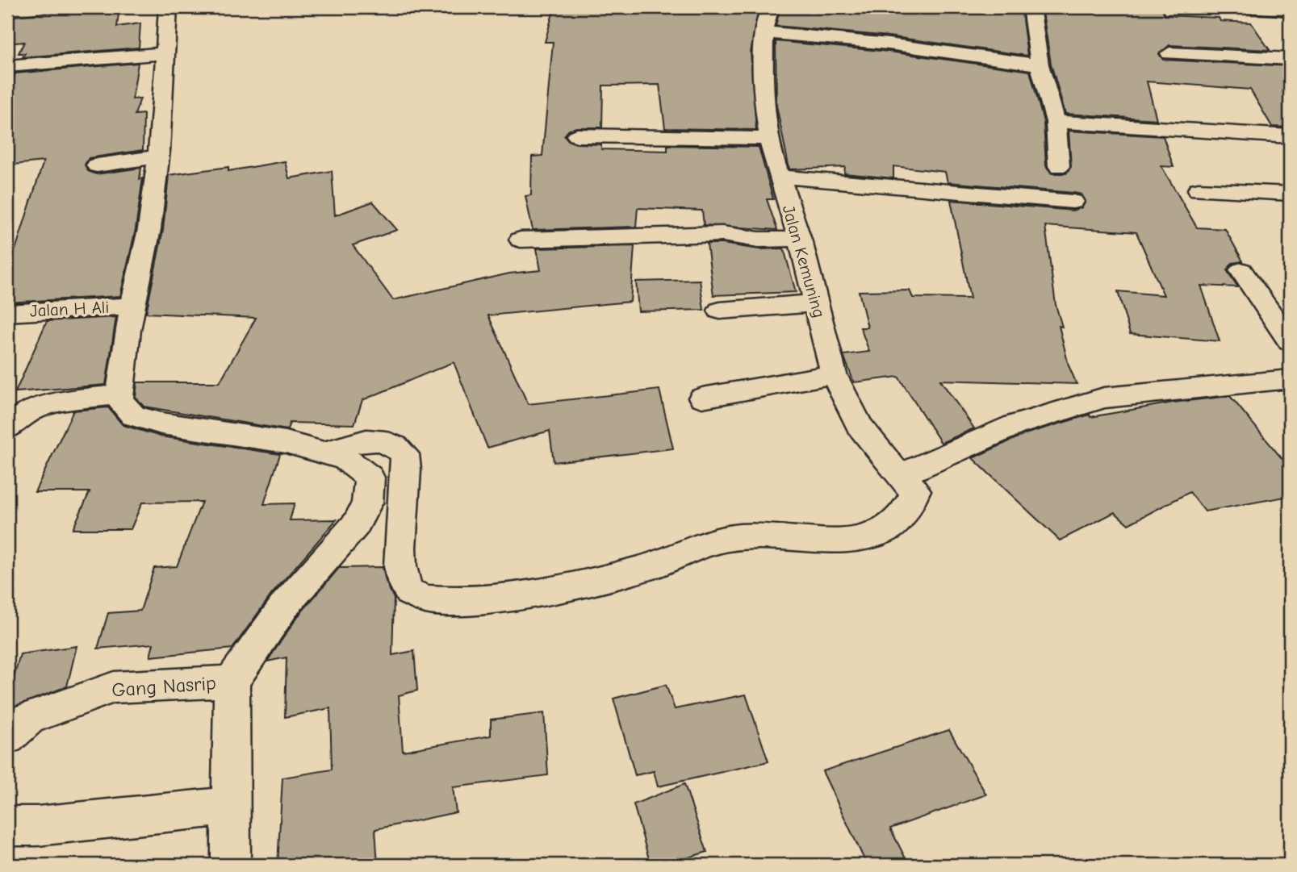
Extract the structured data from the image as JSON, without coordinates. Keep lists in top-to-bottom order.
{
  "streets": {
    "street": ["Jalan Kemuning", "Jalan H Ali", "Gang Nasrip"]
  }
}
